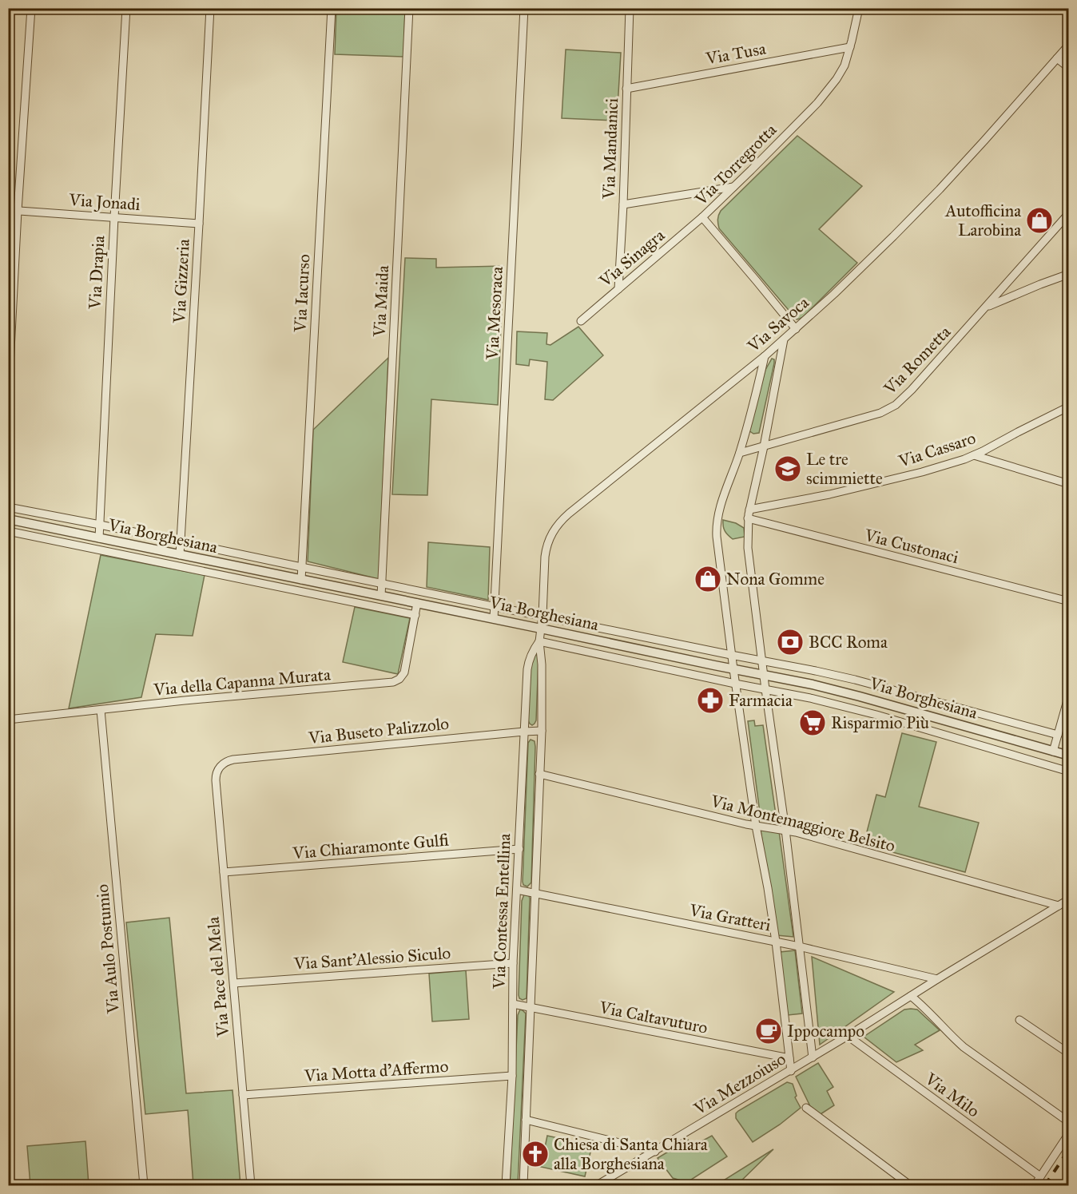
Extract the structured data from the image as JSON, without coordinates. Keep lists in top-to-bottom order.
{
  "streets": {
    "street": [
      "Via Tusa",
      "Via Mandanici",
      "Via Torregrotta",
      "Via Jonadi",
      "Via Sinagra",
      "Via Drapia",
      "Via Gizzeria",
      "Via Iacurso",
      "Via Maida",
      "Via Mesoraca",
      "Via Savoca",
      "Via Rometta",
      "Via Cassaro",
      "Via Borghesiana",
      "Via Custonaci",
      "Via della Capanna Murata",
      "Via Buseto Palizzolo",
      "Via Montemaggiore Belsito",
      "Via Chiaramonte Gulfi",
      "Via Contessa Entellina",
      "Via Gratteri",
      "Via Aulo Postumio",
      "Via Sant'Alessio Siculo",
      "Via Pace del Mela",
      "Via Caltavuturo",
      "Via Motta d'Affermo",
      "Via Mezzoiuso",
      "Via Milo"
    ]
  },
  "crossings": [
    ["Via Tusa", "Via Mandanici"],
    ["Via Tusa", "Via Torregrotta"],
    ["Via Mandanici", "Via Sinagra"],
    ["Via Torregrotta", "Via Sinagra"],
    ["Via Torregrotta", "Via Savoca"],
    ["Via Jonadi", "Via Drapia"],
    ["Via Jonadi", "Via Gizzeria"],
    ["Via Drapia", "Via Borghesiana"],
    ["Via Gizzeria", "Via Borghesiana"],
    ["Via Iacurso", "Via Borghesiana"],
    ["Via Maida", "Via Borghesiana"],
    ["Via Mesoraca", "Via Borghesiana"],
    ["Via Savoca", "Via Borghesiana"],
    ["Via Savoca", "Via Contessa Entellina"],
    ["Via Borghesiana", "Via della Capanna Murata"],
    ["Via Borghesiana", "Via Contessa Entellina"],
    ["Via della Capanna Murata", "Via Aulo Postumio"],
    ["Via Buseto Palizzolo", "Via Contessa Entellina"],
    ["Via Buseto Palizzolo", "Via Pace del Mela"],
    ["Via Montemaggiore Belsito", "Via Contessa Entellina"],
    ["Via Montemaggiore Belsito", "Via Mezzoiuso"],
    ["Via Chiaramonte Gulfi", "Via Contessa Entellina"],
    ["Via Chiaramonte Gulfi", "Via Pace del Mela"],
    ["Via Contessa Entellina", "Via Gratteri"],
    ["Via Contessa Entellina", "Via Sant'Alessio Siculo"],
    ["Via Contessa Entellina", "Via Caltavuturo"],
    ["Via Contessa Entellina", "Via Motta d'Affermo"],
    ["Via Gratteri", "Via Mezzoiuso"],
    ["Via Sant'Alessio Siculo", "Via Pace del Mela"],
    ["Via Pace del Mela", "Via Motta d'Affermo"],
    ["Via Mezzoiuso", "Via Milo"]
  ],
  "places": {
    "shop": ["Autofficina Larobina", "Nona Gomme"],
    "school or university": ["Le tre scimmiette"],
    "bank": ["BCC Roma"],
    "pharmacy": ["Farmacia"],
    "supermarket": ["Risparmio Più"],
    "cafe": ["Ippocampo"],
    "church": ["Chiesa di Santa Chiara alla Borghesiana"]
  }
}
